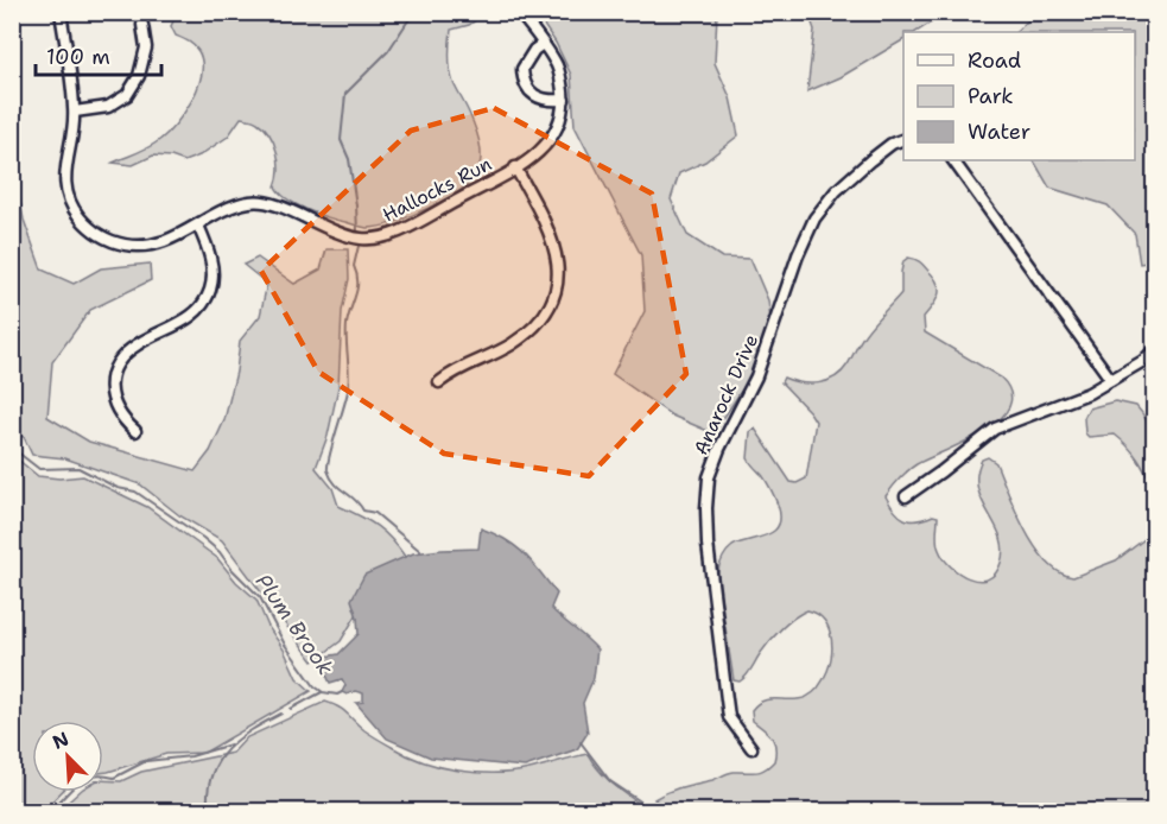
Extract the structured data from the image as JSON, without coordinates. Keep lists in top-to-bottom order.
{
  "streets": {
    "street": ["Hallocks Run", "Anarock Drive"]
  },
  "water": ["Plum Brook"],
  "legend": ["Road", "Park", "Water"],
  "scale_bar": "100 m",
  "north": "top left"
}
